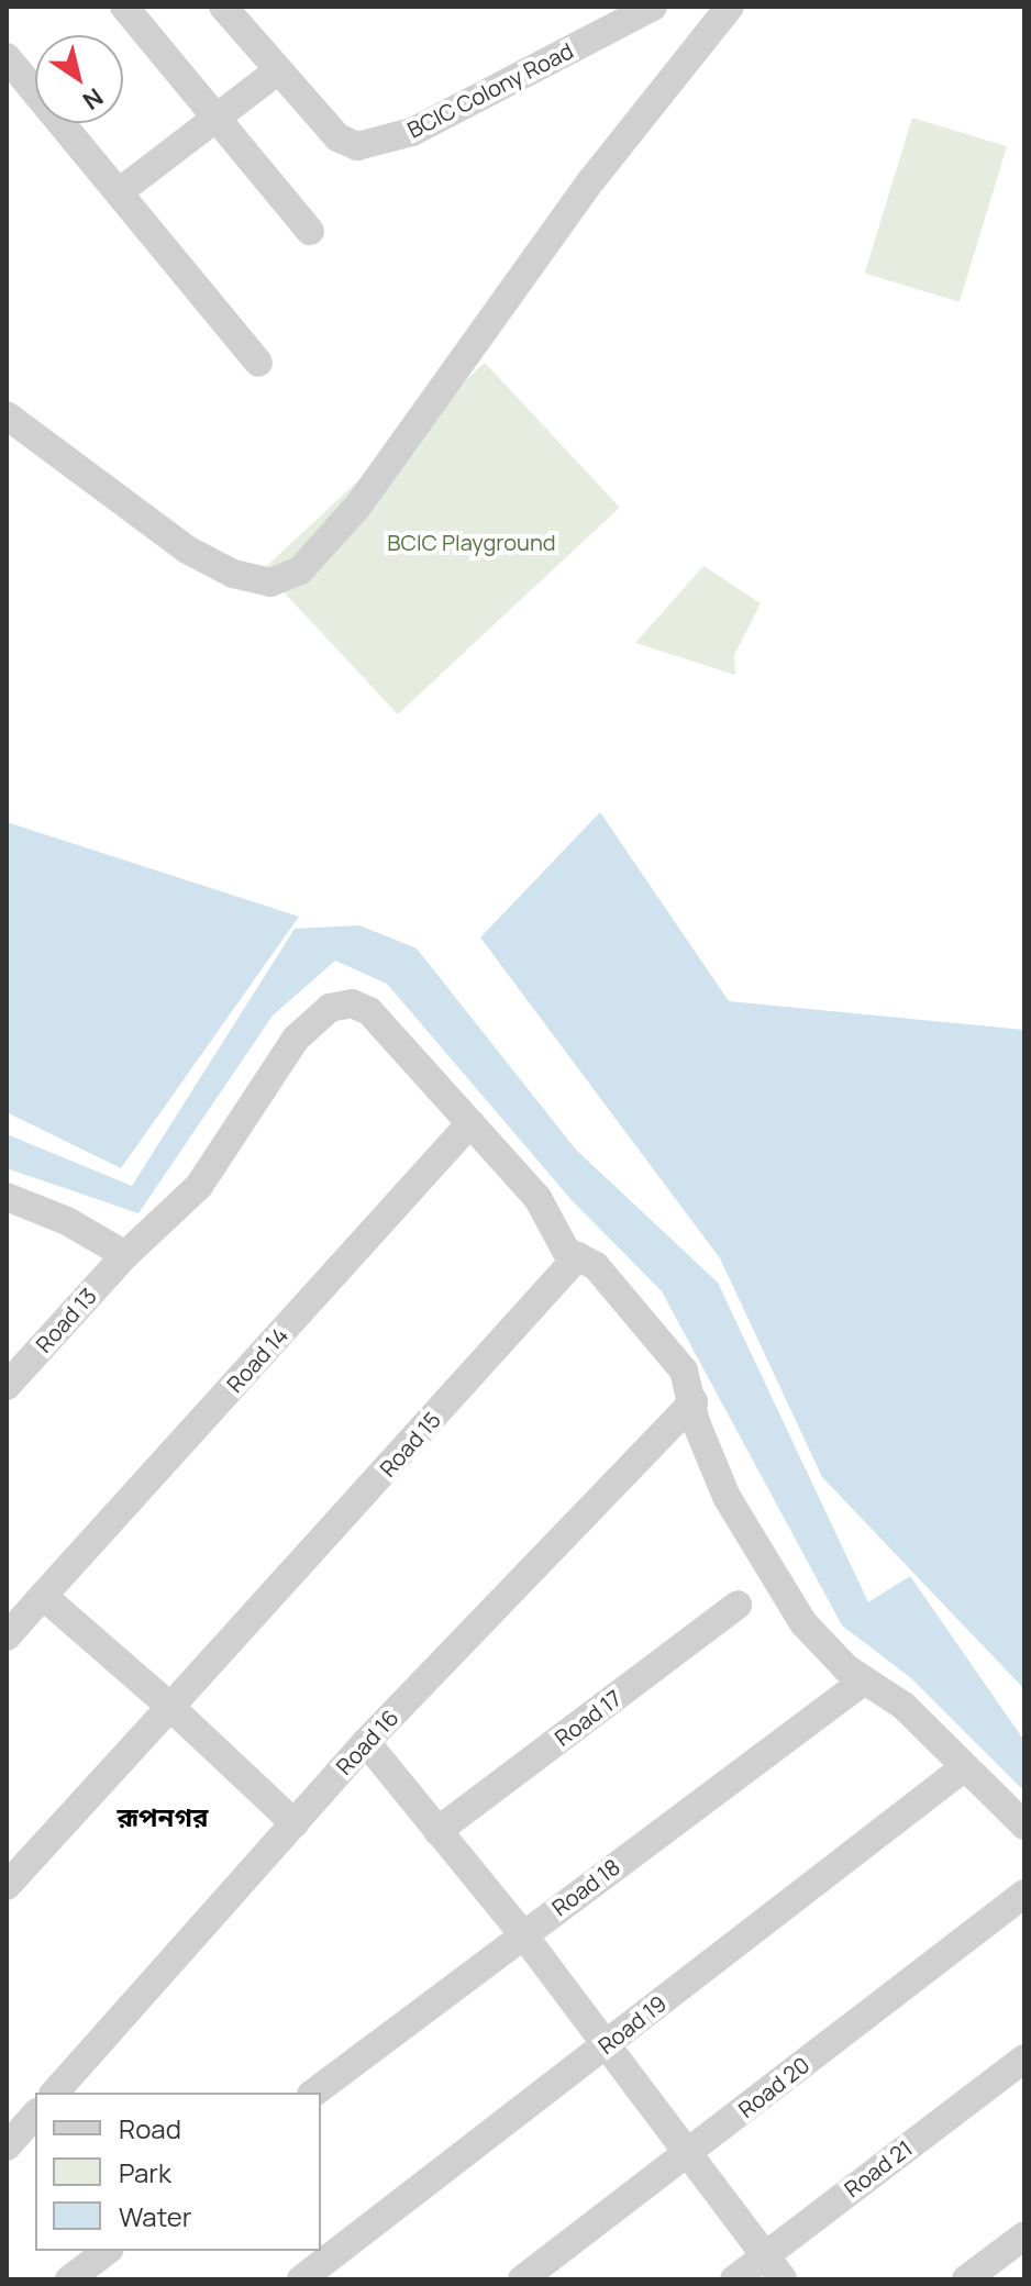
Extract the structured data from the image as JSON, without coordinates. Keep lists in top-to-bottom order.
{
  "streets": {
    "street": [
      "BCIC Colony Road",
      "Road 13",
      "Road 14",
      "Road 15",
      "Road 17",
      "Road 16",
      "Road 18",
      "Road 19",
      "Road 20",
      "Road 21"
    ]
  },
  "crossings": [
    ["Road 13", "Road 14"],
    ["Road 13", "Road 15"],
    ["Road 13", "Road 16"],
    ["Road 13", "Road 18"],
    ["Road 13", "Road 19"]
  ],
  "districts": ["রূপনগর"],
  "parks": ["BCIC Playground"],
  "legend": ["Road", "Park", "Water"],
  "north": "bottom right"
}
